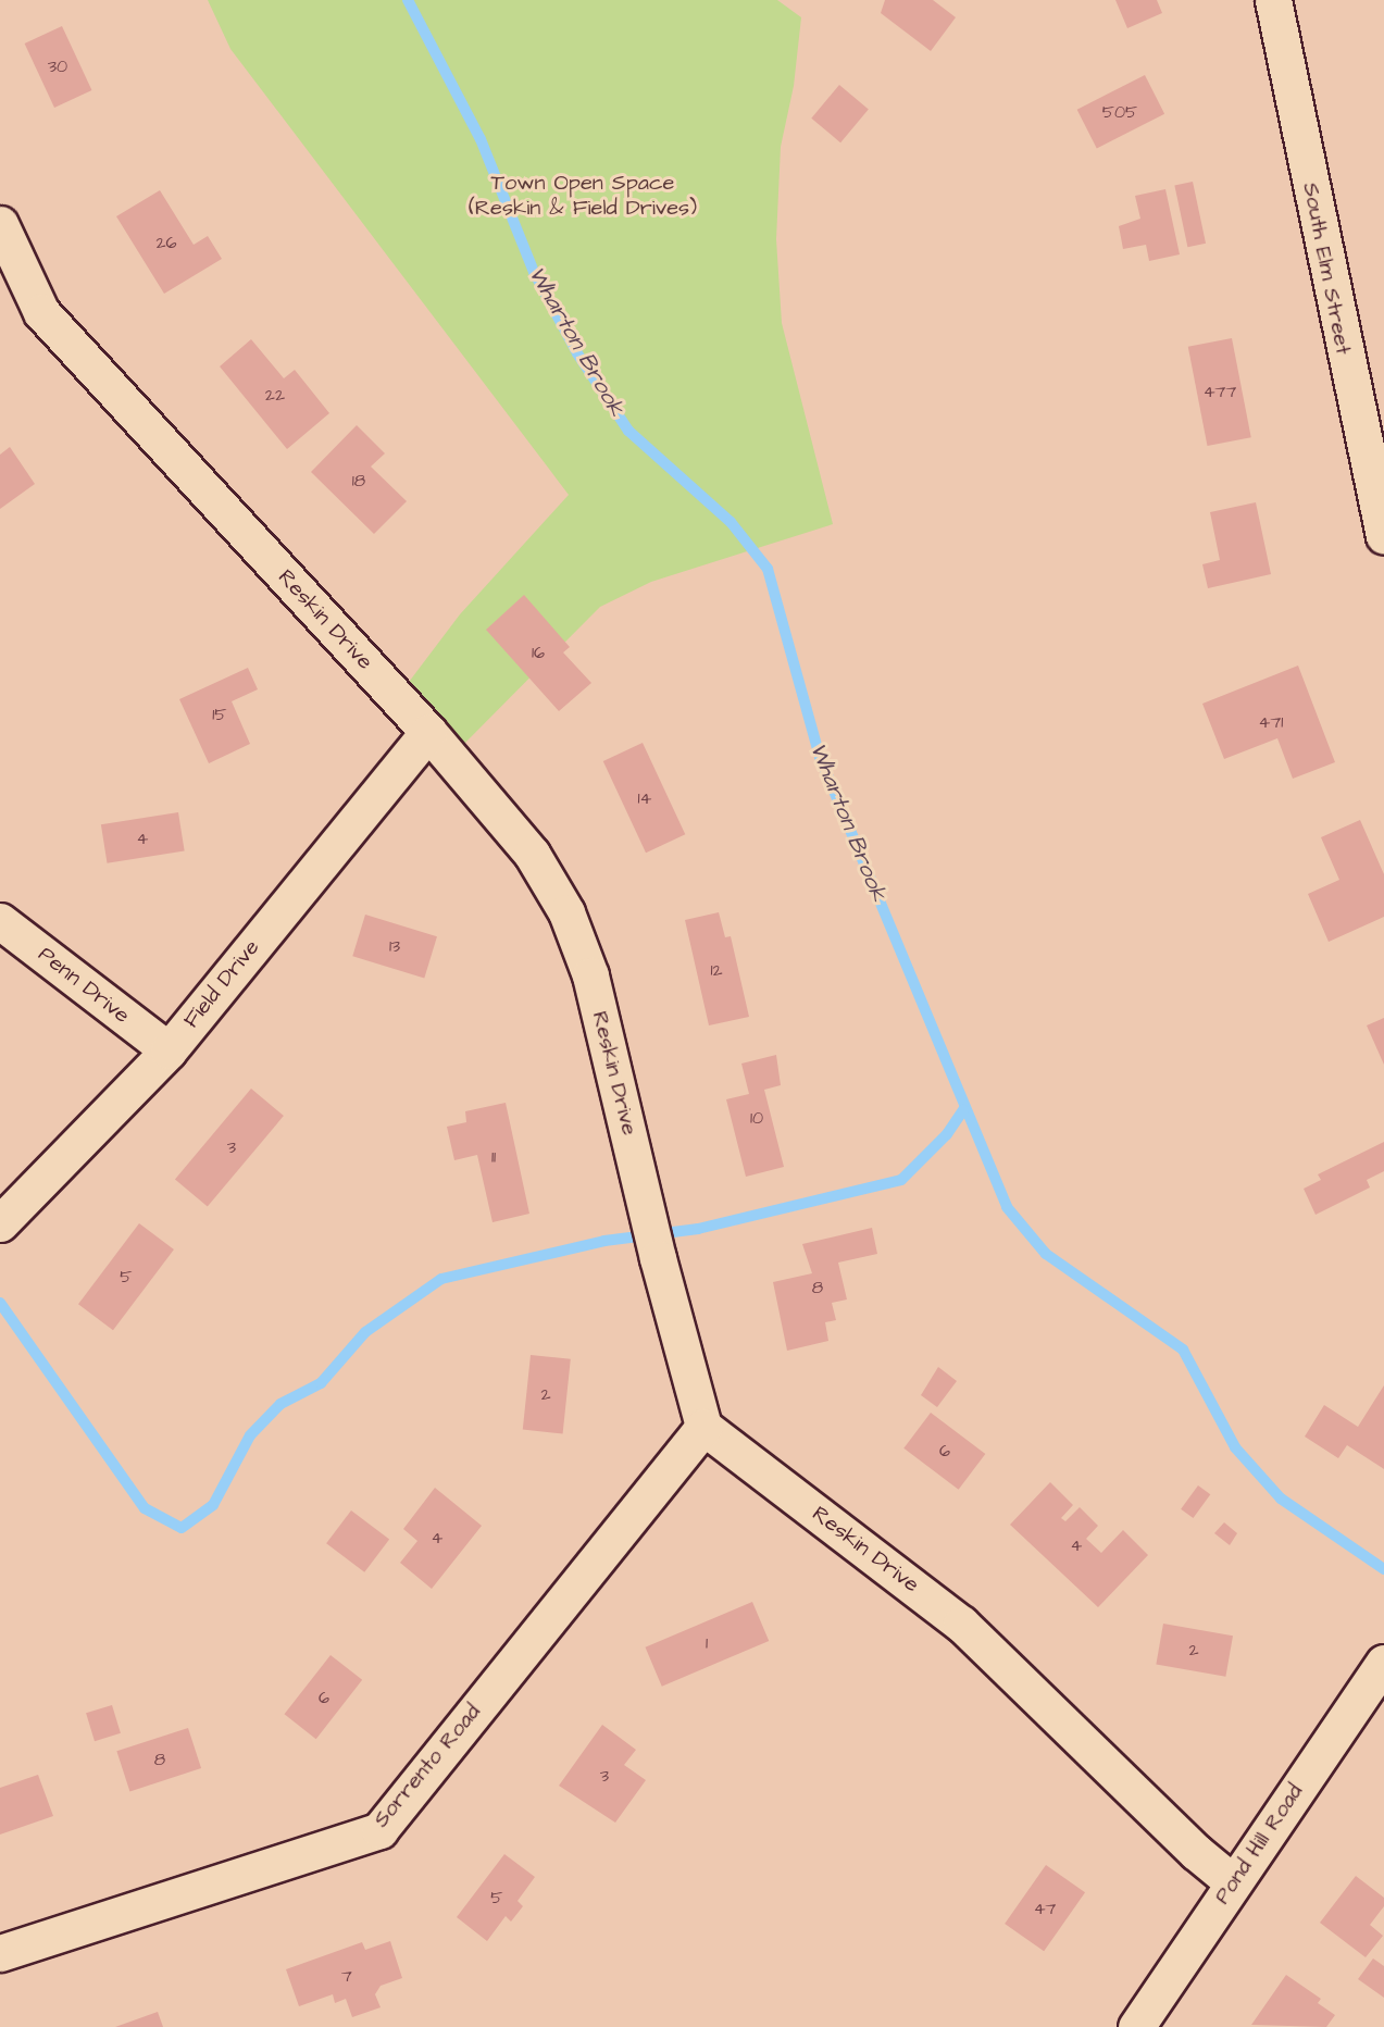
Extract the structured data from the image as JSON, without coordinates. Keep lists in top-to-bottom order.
{
  "streets": {
    "street": [
      "South Elm Street",
      "Reskin Drive",
      "Field Drive",
      "Penn Drive",
      "Sorrento Road",
      "Pond Hill Road"
    ]
  },
  "crossings": [
    ["Reskin Drive", "Field Drive"],
    ["Reskin Drive", "Sorrento Road"],
    ["Reskin Drive", "Pond Hill Road"],
    ["Field Drive", "Penn Drive"]
  ],
  "water": ["Wharton Brook"],
  "parks": ["Town Open Space (Reskin & Field Drives)"],
  "house_numbers": [
    "30",
    "505",
    "26",
    "477",
    "22",
    "18",
    "16",
    "15",
    "471",
    "14",
    "4",
    "13",
    "12",
    "10",
    "3",
    "11",
    "5",
    "8",
    "2",
    "6",
    "4",
    "4",
    "1",
    "2",
    "6",
    "8",
    "3",
    "5",
    "47",
    "7"
  ]
}
